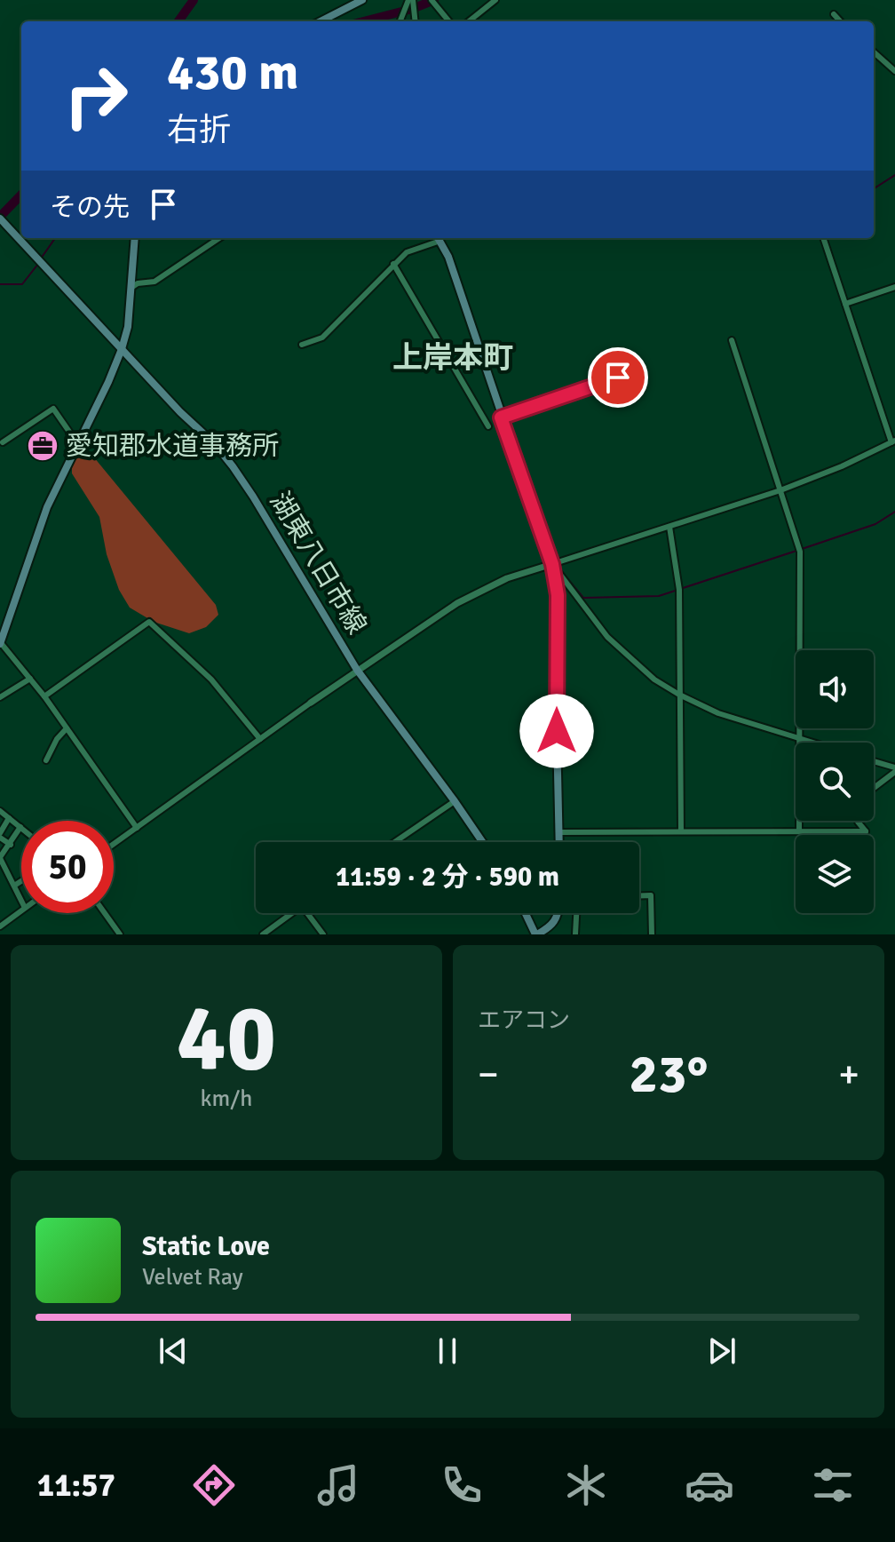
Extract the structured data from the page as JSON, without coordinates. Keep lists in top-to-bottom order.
{
  "streets": {
    "main road": ["湖東八日市線"]
  },
  "districts": ["上岸本町"],
  "places": {
    "office": ["愛知郡水道事務所"]
  },
  "page": {
    "turn": ["430 m", "右折"],
    "then": "その先",
    "limit": "50",
    "trip": "11:59 · 2 分 · 590 m",
    "tile": [
      ["40", "km/h"],
      "エアコン"
    ],
    "heat": ["−", "23°", "+"],
    "song": ["Static Love", "Velvet Ray"],
    "tabs": "11:57"
  }
}
